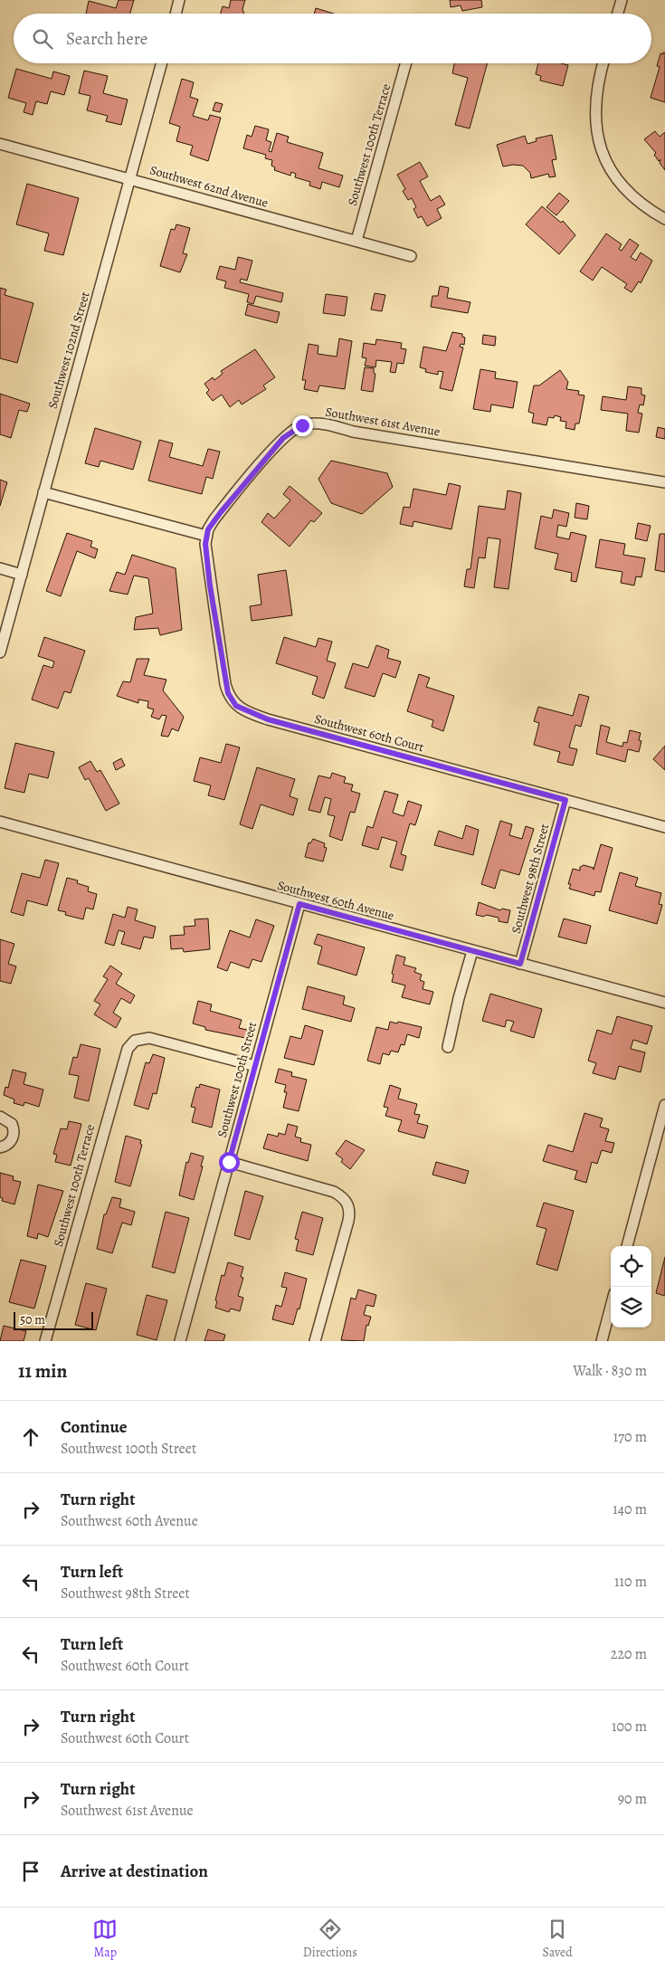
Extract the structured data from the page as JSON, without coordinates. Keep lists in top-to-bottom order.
{
  "streets": {
    "street": [
      "Southwest 100th Terrace",
      "Southwest 62nd Avenue",
      "Southwest 102nd Street",
      "Southwest 61st Avenue",
      "Southwest 60th Court",
      "Southwest 98th Street",
      "Southwest 60th Avenue",
      "Southwest 100th Street"
    ]
  },
  "crossings": [
    ["Southwest 100th Terrace", "Southwest 62nd Avenue"],
    ["Southwest 100th Terrace", "Southwest 100th Street"],
    ["Southwest 62nd Avenue", "Southwest 102nd Street"],
    ["Southwest 61st Avenue", "Southwest 60th Court"],
    ["Southwest 60th Court", "Southwest 98th Street"],
    ["Southwest 98th Street", "Southwest 60th Avenue"],
    ["Southwest 60th Avenue", "Southwest 100th Street"]
  ],
  "scale_bar": "50 m",
  "page": {
    "search": "Search here",
    "scale": "50 m",
    "heading": ["11 min", "Walk · 830 m"],
    "list": [
      ["Continue", "Southwest 100th Street", "170 m"],
      ["Turn right", "Southwest 60th Avenue", "140 m"],
      ["Turn left", "Southwest 98th Street", "110 m"],
      ["Turn left", "Southwest 60th Court", "220 m"],
      ["Turn right", "Southwest 60th Court", "100 m"],
      ["Turn right", "Southwest 61st Avenue", "90 m"],
      "Arrive at destination"
    ],
    "nav": ["Map", "Directions", "Saved"]
  }
}
